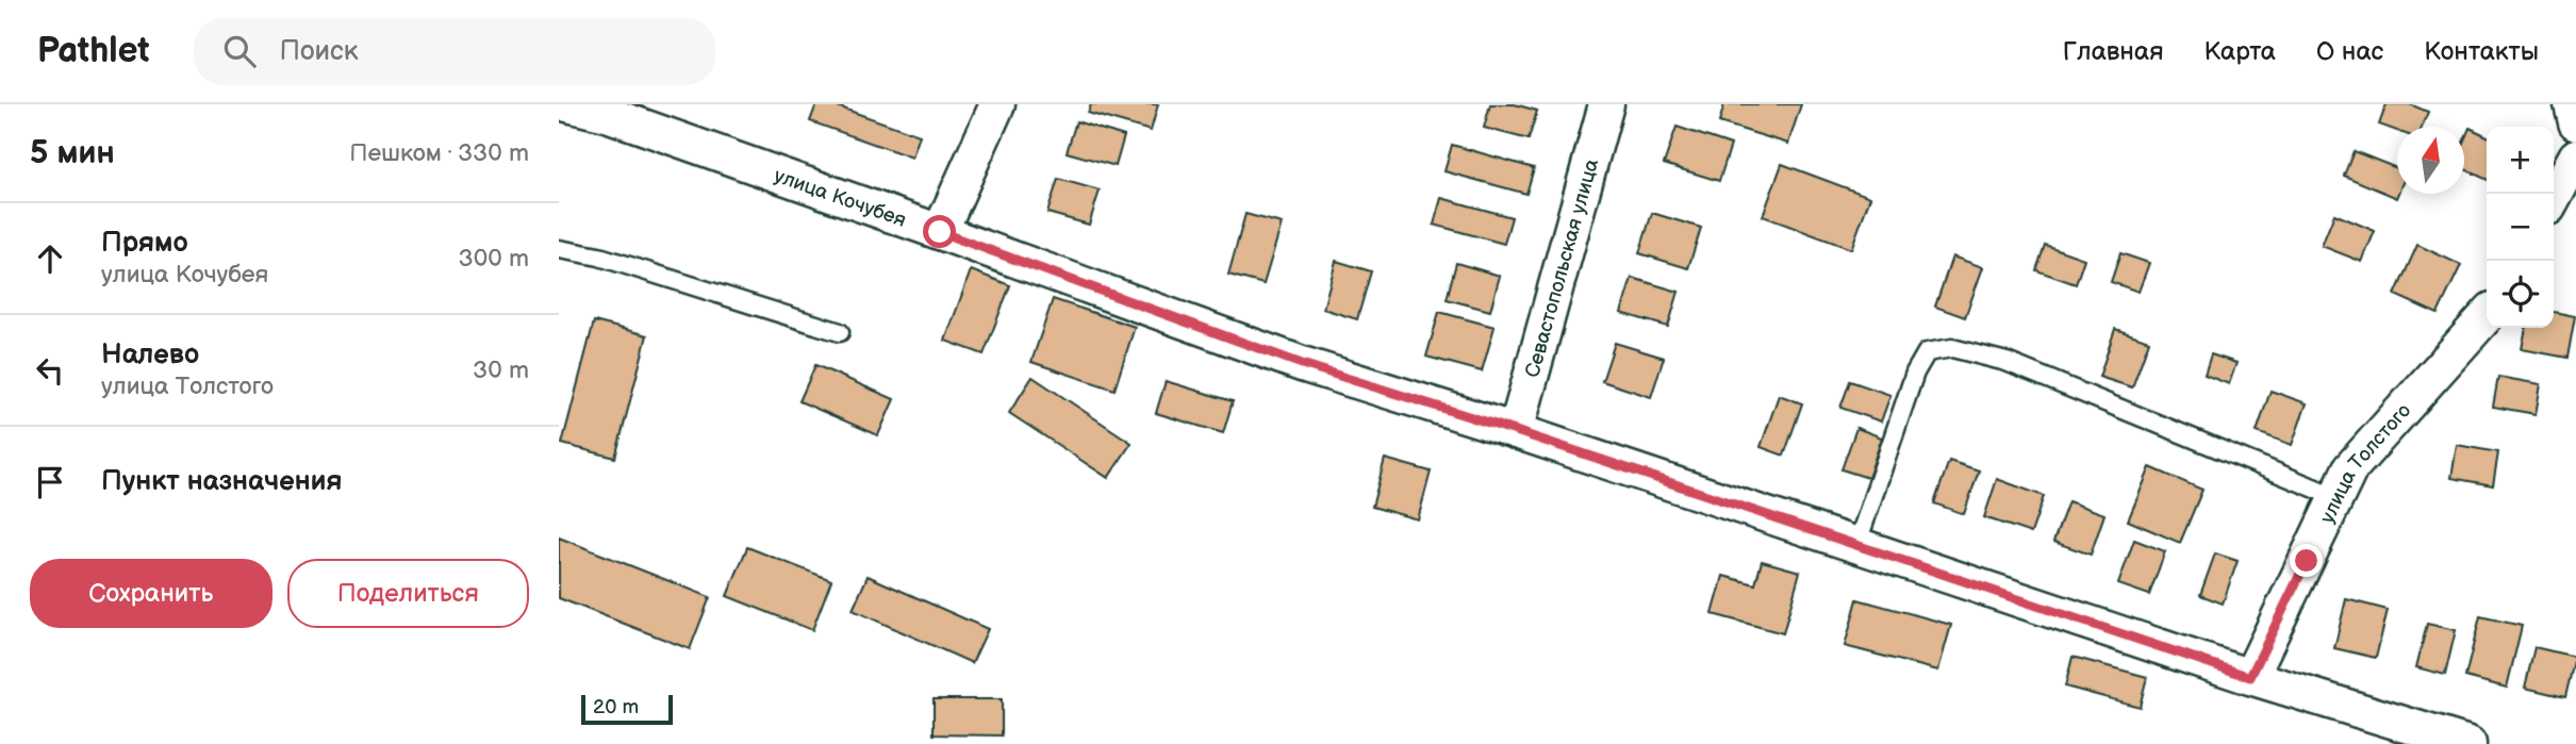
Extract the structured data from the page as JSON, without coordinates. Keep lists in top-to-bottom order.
{
  "streets": {
    "street": ["улица Кочубея", "Севастопольская улица", "улица Толстого"]
  },
  "crossings": [
    ["улица Кочубея", "Севастопольская улица"],
    ["улица Кочубея", "улица Толстого"]
  ],
  "scale_bar": "20 m",
  "north": "top",
  "page": {
    "header": "Pathlet",
    "search": "Поиск",
    "nav": [
      "Главная",
      "Карта",
      "О нас",
      "Контакты"
    ],
    "heading": ["5 мин", "Пешком · 330 m"],
    "map_buttons": ["+", "−"],
    "list": [
      ["Прямо", "улица Кочубея", "300 m"],
      ["Налево", "улица Толстого", "30 m"],
      "Пункт назначения"
    ],
    "buttons": ["Сохранить", "Поделиться"],
    "scale": "20 m"
  }
}
